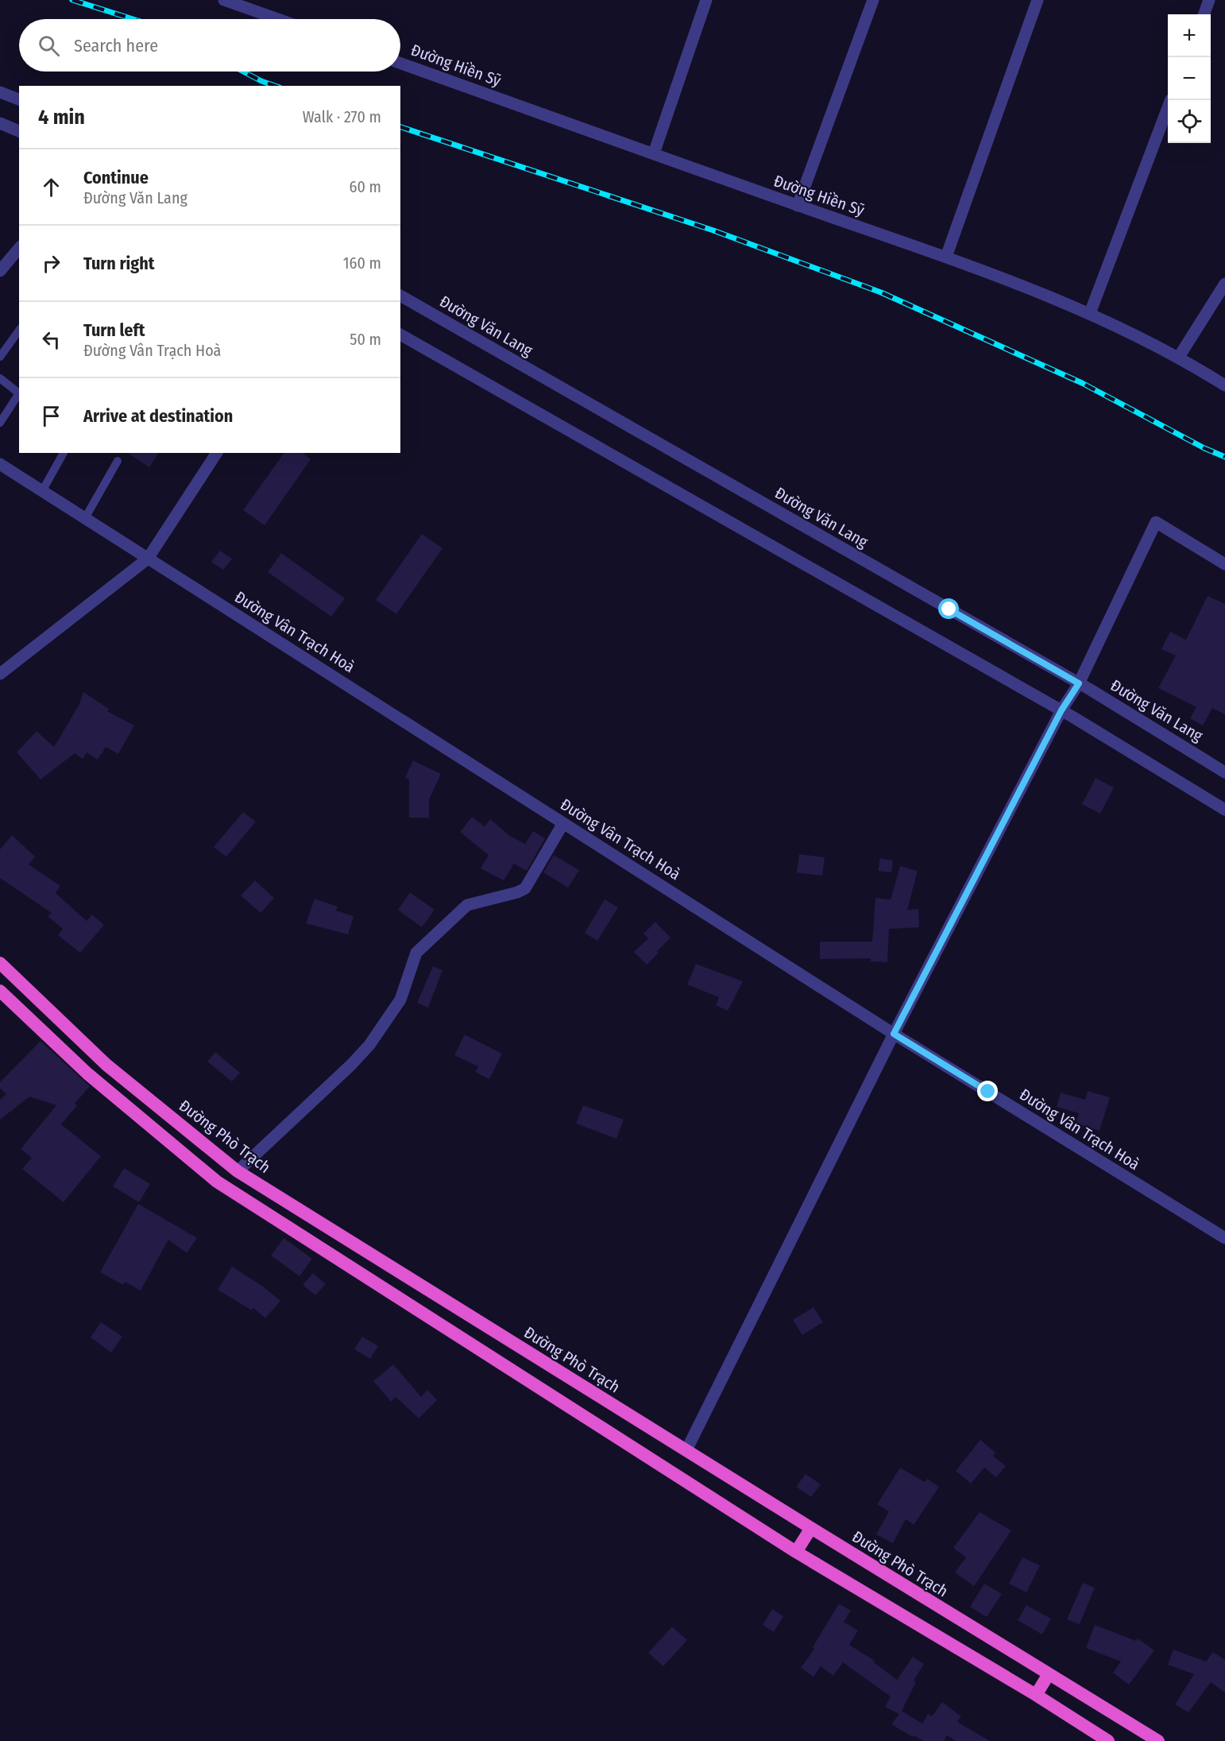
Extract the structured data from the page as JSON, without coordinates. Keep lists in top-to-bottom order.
{
  "streets": {
    "highway": ["Đường Phò Trạch"],
    "street": ["Đường Hiền Sỹ", "Đường Văn Lang", "Đường Vân Trạch Hoà"]
  },
  "page": {
    "map_buttons": ["+", "−"],
    "search": "Search here",
    "heading": ["4 min", "Walk · 270 m"],
    "list": [
      ["Continue", "Đường Văn Lang", "60 m"],
      ["Turn right", "160 m"],
      ["Turn left", "Đường Vân Trạch Hoà", "50 m"],
      "Arrive at destination"
    ]
  }
}
